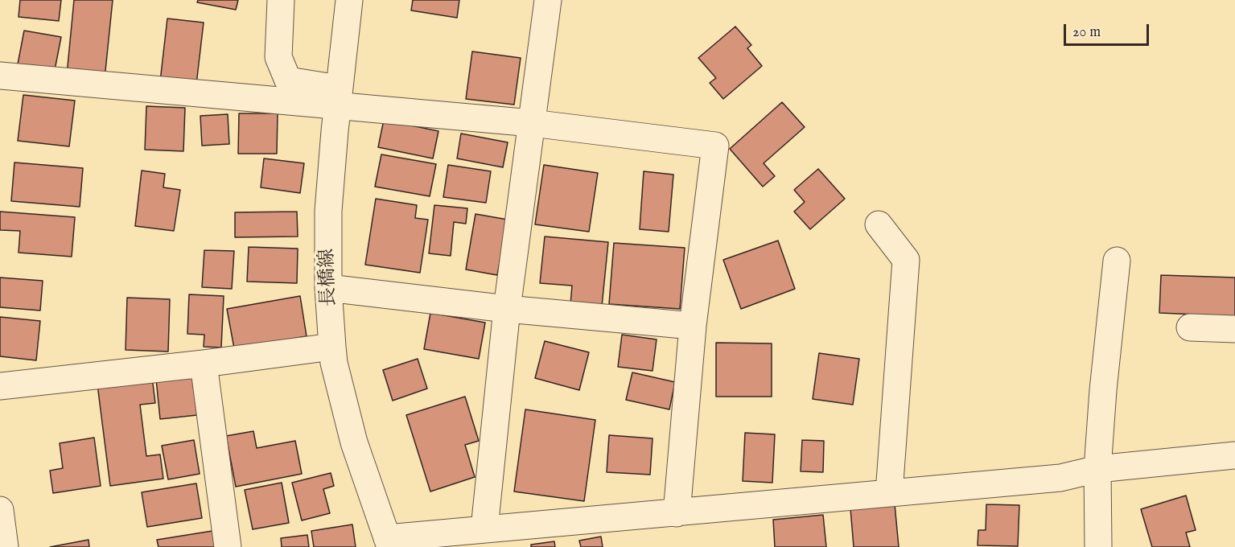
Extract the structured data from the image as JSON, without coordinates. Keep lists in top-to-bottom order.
{
  "streets": {
    "street": ["長橋線"]
  },
  "scale_bar": "20 m"
}
